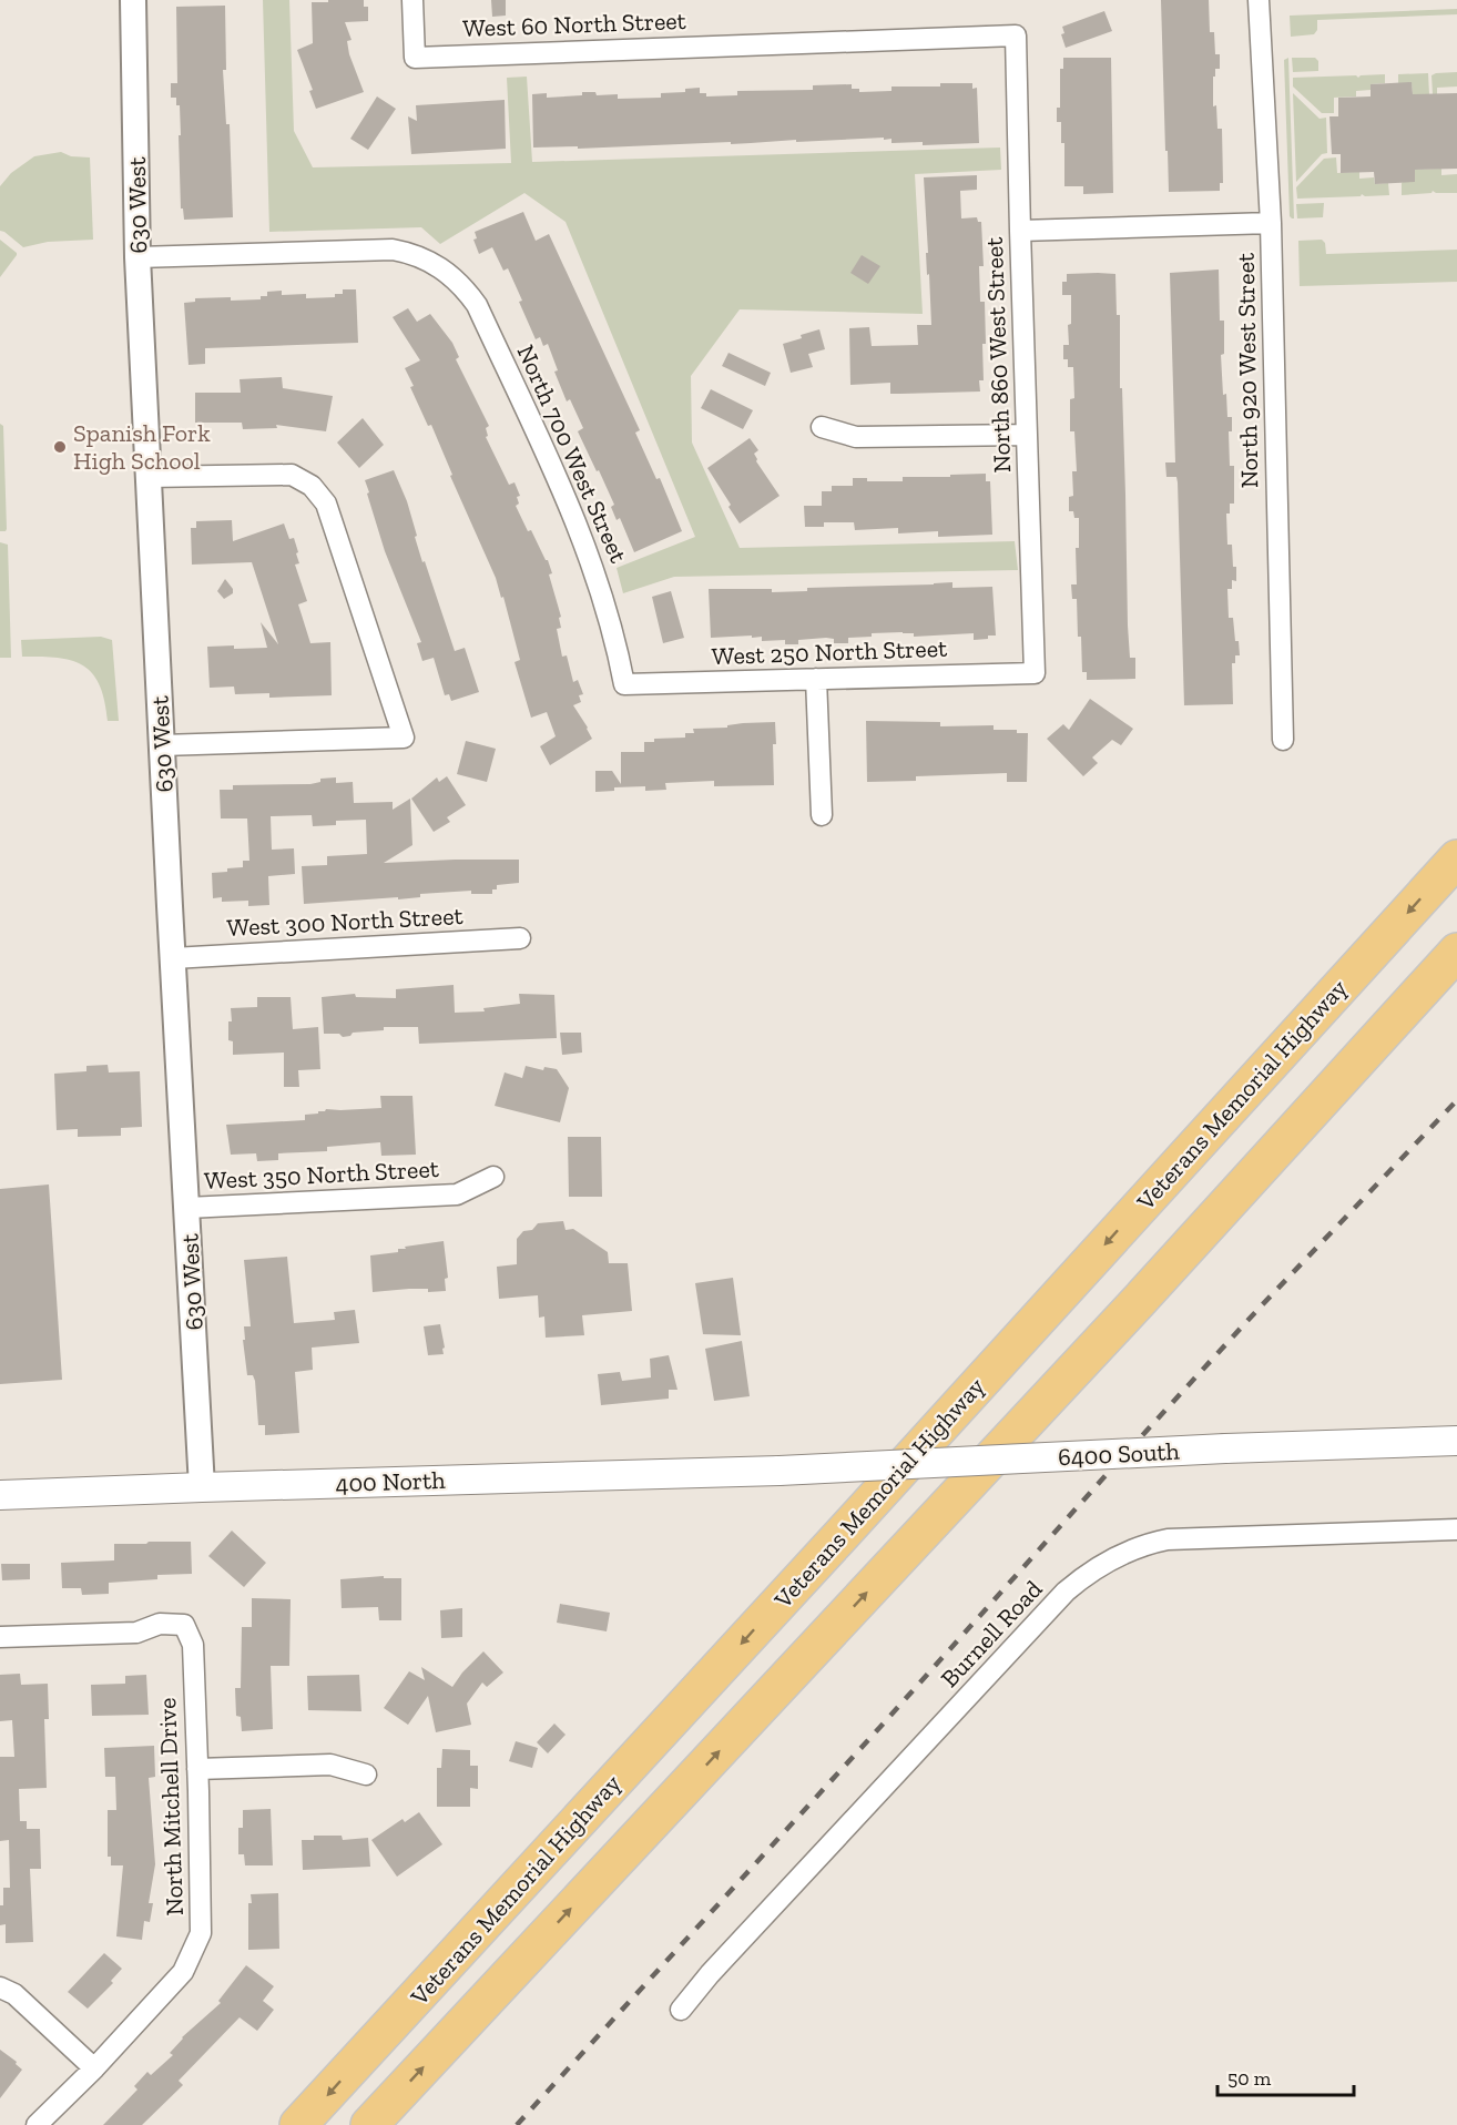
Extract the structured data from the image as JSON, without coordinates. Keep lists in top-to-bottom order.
{
  "streets": {
    "highway": ["Veterans Memorial Highway"],
    "main road": ["6400 South", "400 North"],
    "street": [
      "West 60 North Street",
      "630 West",
      "North 860 West Street",
      "North 920 West Street",
      "North 700 West Street",
      "West 250 North Street",
      "West 300 North Street",
      "West 350 North Street",
      "Burnell Road",
      "North Mitchell Drive"
    ]
  },
  "crossings": [
    ["West 60 North Street", "North 860 West Street"],
    ["630 West", "North 700 West Street"],
    ["630 West", "West 300 North Street"],
    ["630 West", "West 350 North Street"],
    ["630 West", "400 North"],
    ["North 860 West Street", "West 250 North Street"],
    ["North 700 West Street", "West 250 North Street"],
    ["6400 South", "400 North"]
  ],
  "places": ["Spanish Fork High School"],
  "scale_bar": "50 m"
}
